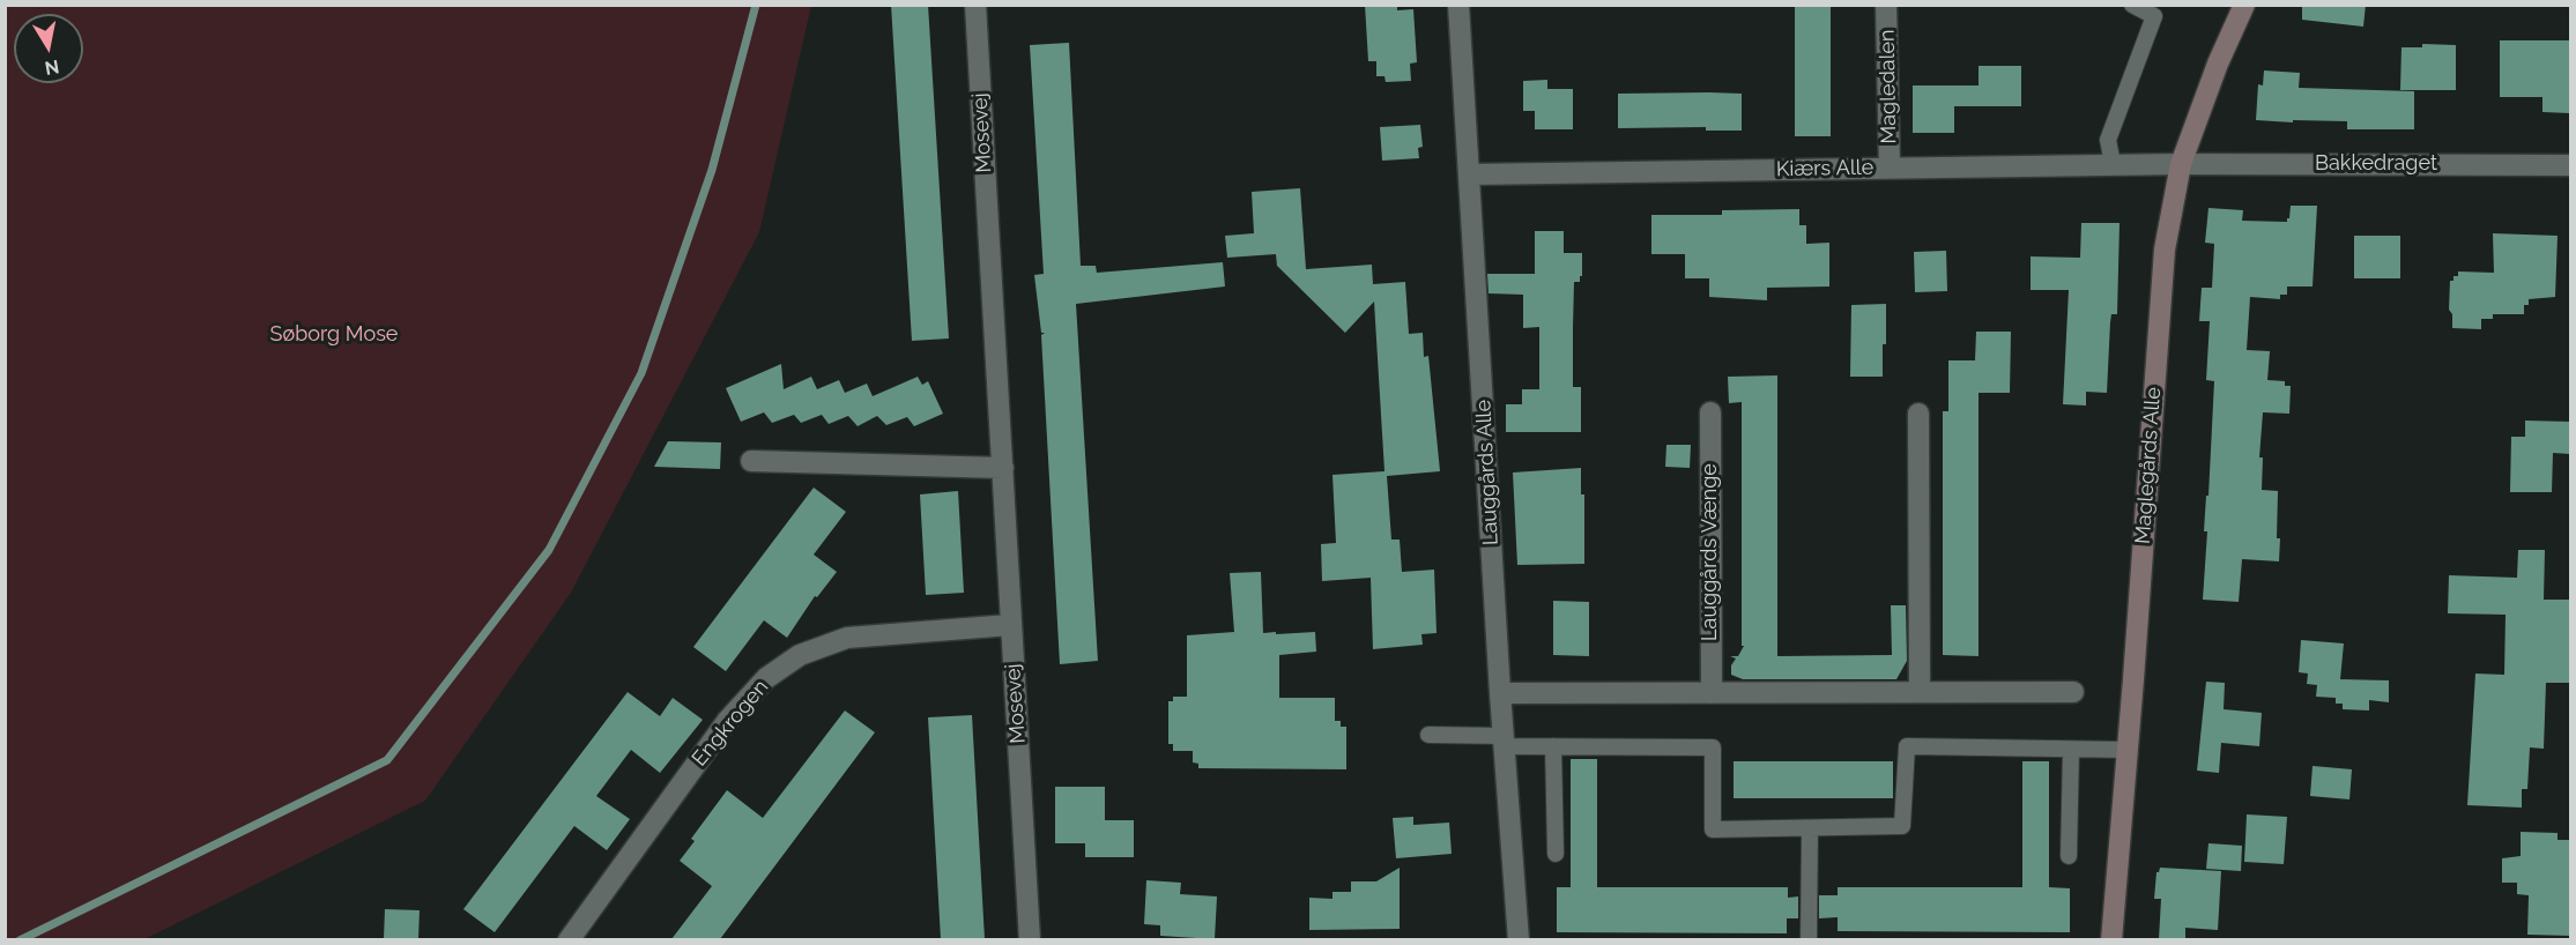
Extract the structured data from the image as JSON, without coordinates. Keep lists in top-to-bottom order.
{
  "streets": {
    "street": [
      "Magledalen",
      "Mosevej",
      "Bakkedraget",
      "Kiærs Alle",
      "Maglegårds Alle",
      "Lauggårds Alle",
      "Lauggårds Vænge",
      "Engkrogen"
    ]
  },
  "crossings": [
    ["Magledalen", "Kiærs Alle"],
    ["Mosevej", "Engkrogen"],
    ["Bakkedraget", "Kiærs Alle"],
    ["Bakkedraget", "Maglegårds Alle"],
    ["Kiærs Alle", "Maglegårds Alle"],
    ["Kiærs Alle", "Lauggårds Alle"]
  ],
  "parks": ["Søborg Mose"],
  "north": "bottom"
}
